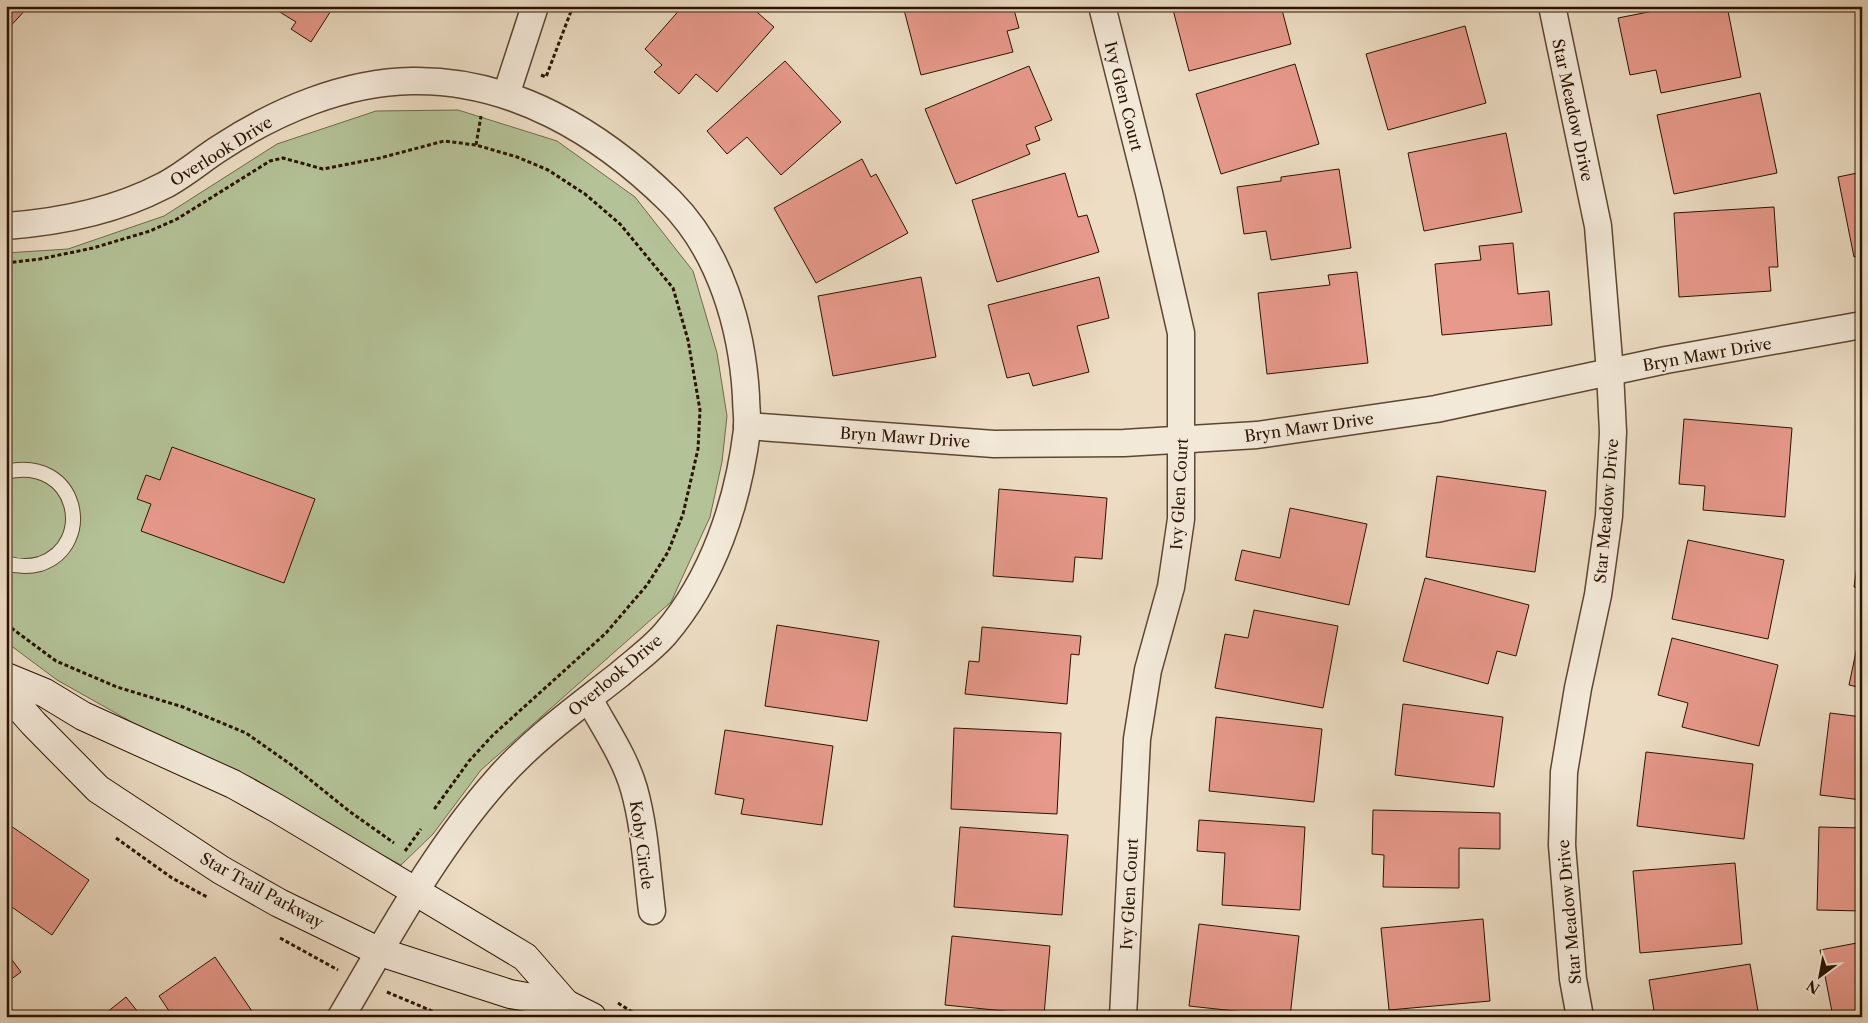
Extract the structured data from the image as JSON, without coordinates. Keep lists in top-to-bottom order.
{
  "streets": {
    "street": [
      "Ivy Glen Court",
      "Star Meadow Drive",
      "Overlook Drive",
      "Bryn Mawr Drive",
      "Koby Circle",
      "Star Trail Parkway"
    ]
  },
  "crossings": [
    ["Ivy Glen Court", "Bryn Mawr Drive"],
    ["Star Meadow Drive", "Bryn Mawr Drive"],
    ["Overlook Drive", "Bryn Mawr Drive"],
    ["Overlook Drive", "Koby Circle"],
    ["Overlook Drive", "Star Trail Parkway"]
  ],
  "north": "bottom left"
}
